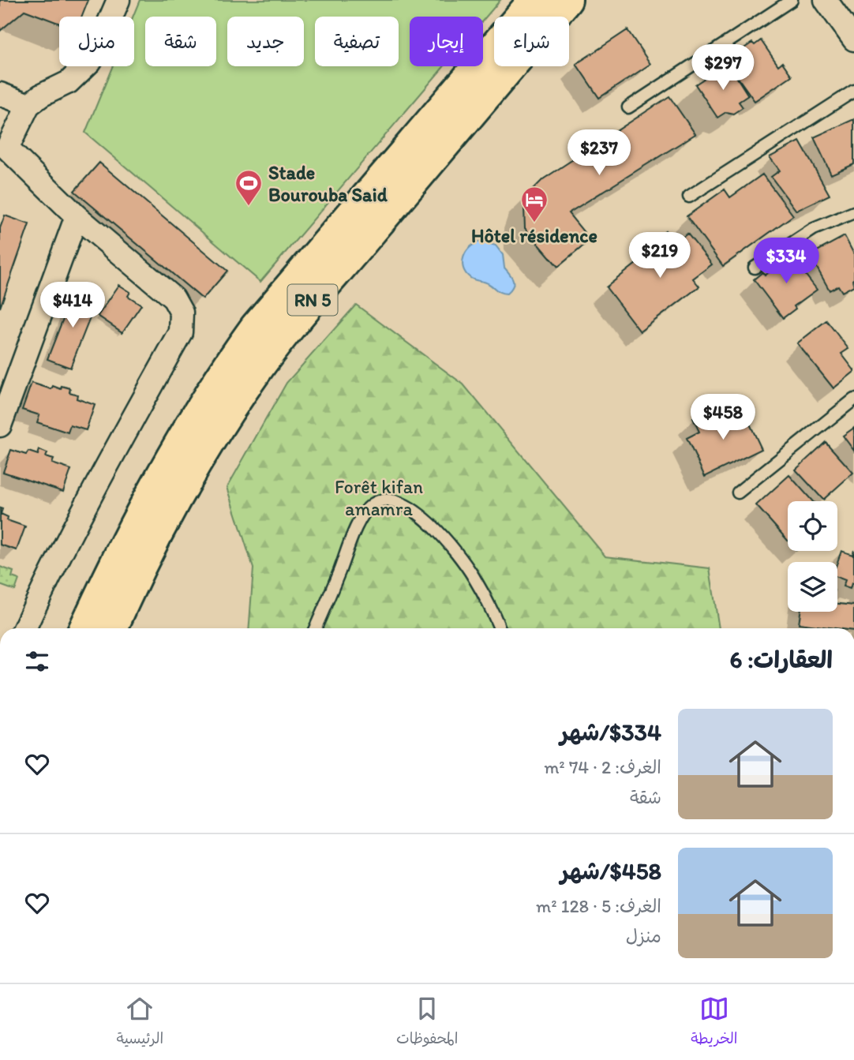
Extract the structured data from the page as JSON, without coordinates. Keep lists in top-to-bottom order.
{
  "streets": {
    "main road": ["RN 5"]
  },
  "parks": ["Forêt kifan amamra"],
  "places": {
    "sports": ["Stade Bourouba Said"],
    "hotel": ["Hôtel résidence"]
  },
  "page": {
    "chip": [
      "شراء",
      "إيجار",
      "تصفية",
      "جديد",
      "شقة",
      "منزل"
    ],
    "price": [
      "$297",
      "$237",
      "$219",
      "$334",
      "$414",
      "$458"
    ],
    "heading": "العقارات: 6",
    "list": [
      {
        "name": "$334/شهر",
        "note": "الغرف: 2 · 74 m² · شقة"
      },
      {
        "name": "$458/شهر",
        "note": "الغرف: 5 · 128 m² · منزل"
      }
    ],
    "tabs": ["الخريطة", "المحفوظات", "الرئيسية"]
  }
}
